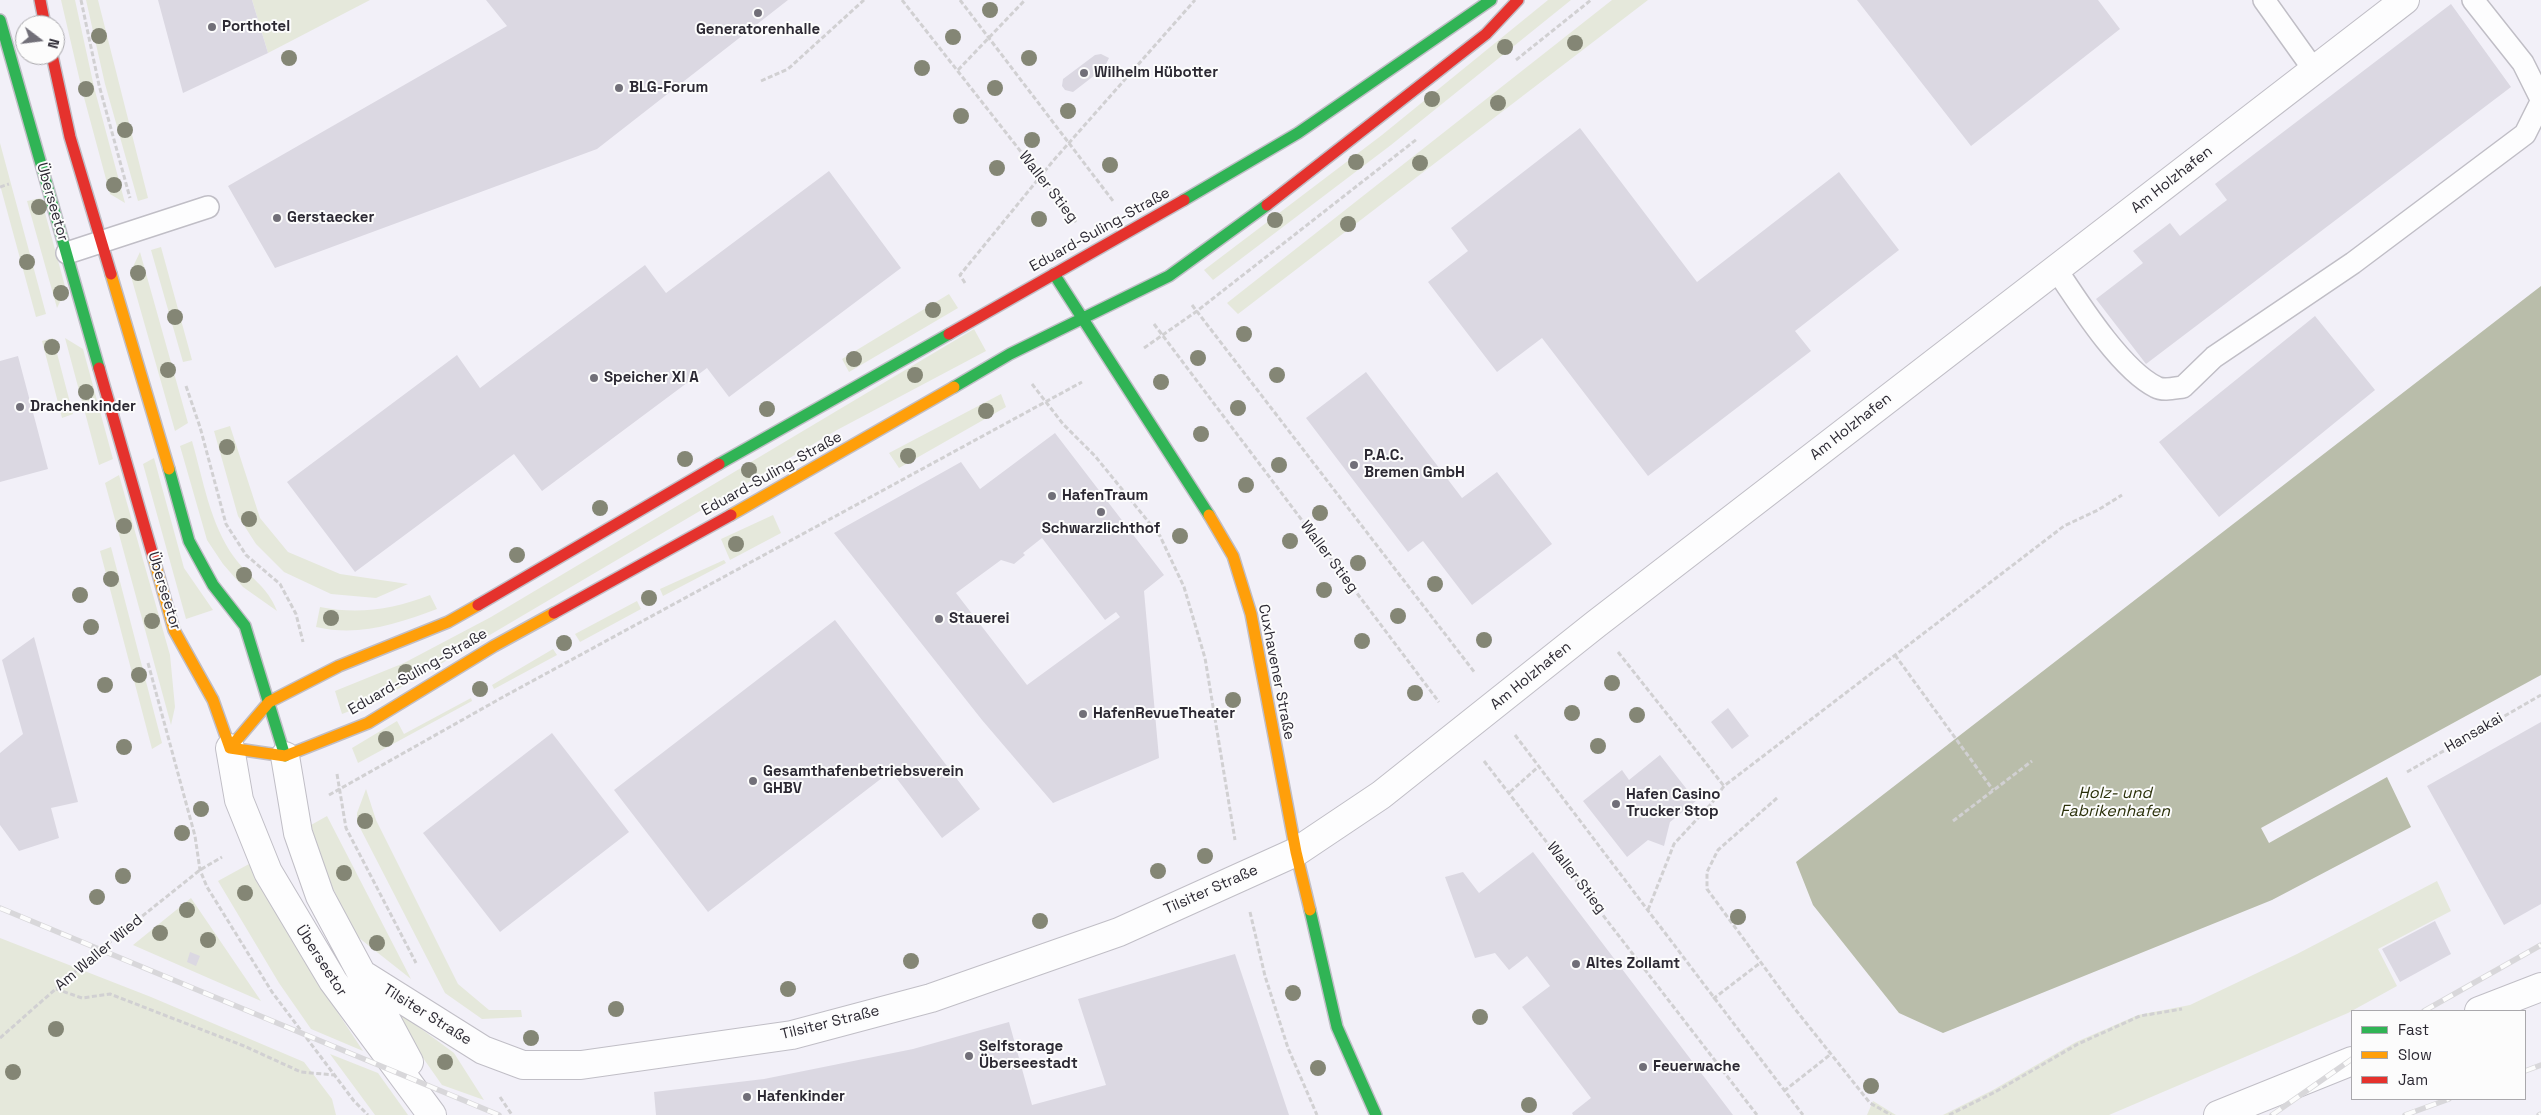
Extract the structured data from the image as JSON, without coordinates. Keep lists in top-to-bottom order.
{
  "streets": {
    "street": [
      "Am Holzhafen",
      "Überseetor",
      "Eduard-Suling-Straße",
      "Cuxhavener Straße",
      "Tilsiter Straße"
    ],
    "path": ["Waller Stieg", "Hansakai", "Am Waller Wied"]
  },
  "crossings": [
    ["Am Holzhafen", "Waller Stieg"],
    ["Am Holzhafen", "Cuxhavener Straße"],
    ["Am Holzhafen", "Tilsiter Straße"],
    ["Waller Stieg", "Eduard-Suling-Straße"],
    ["Überseetor", "Eduard-Suling-Straße"],
    ["Überseetor", "Tilsiter Straße"],
    ["Überseetor", "Am Waller Wied"],
    ["Eduard-Suling-Straße", "Cuxhavener Straße"],
    ["Cuxhavener Straße", "Tilsiter Straße"]
  ],
  "water": ["Holz- und Fabrikenhafen"],
  "places": [
    "Generatorenhalle",
    "Porthotel",
    "Wilhelm Hübotter",
    "BLG-Forum",
    "Gerstaecker",
    "Speicher XI A",
    "Drachenkinder",
    "P.A.C. Bremen GmbH",
    "HafenTraum",
    "Schwarzlichthof",
    "Stauerei",
    "HafenRevueTheater",
    "Gesamthafenbetriebsverein GHBV",
    "Hafen Casino Trucker Stop",
    "Altes Zollamt",
    "Selfstorage Überseestadt",
    "Feuerwache",
    "Hafenkinder"
  ],
  "legend": ["Fast", "Slow", "Jam"],
  "north": "right"
}
